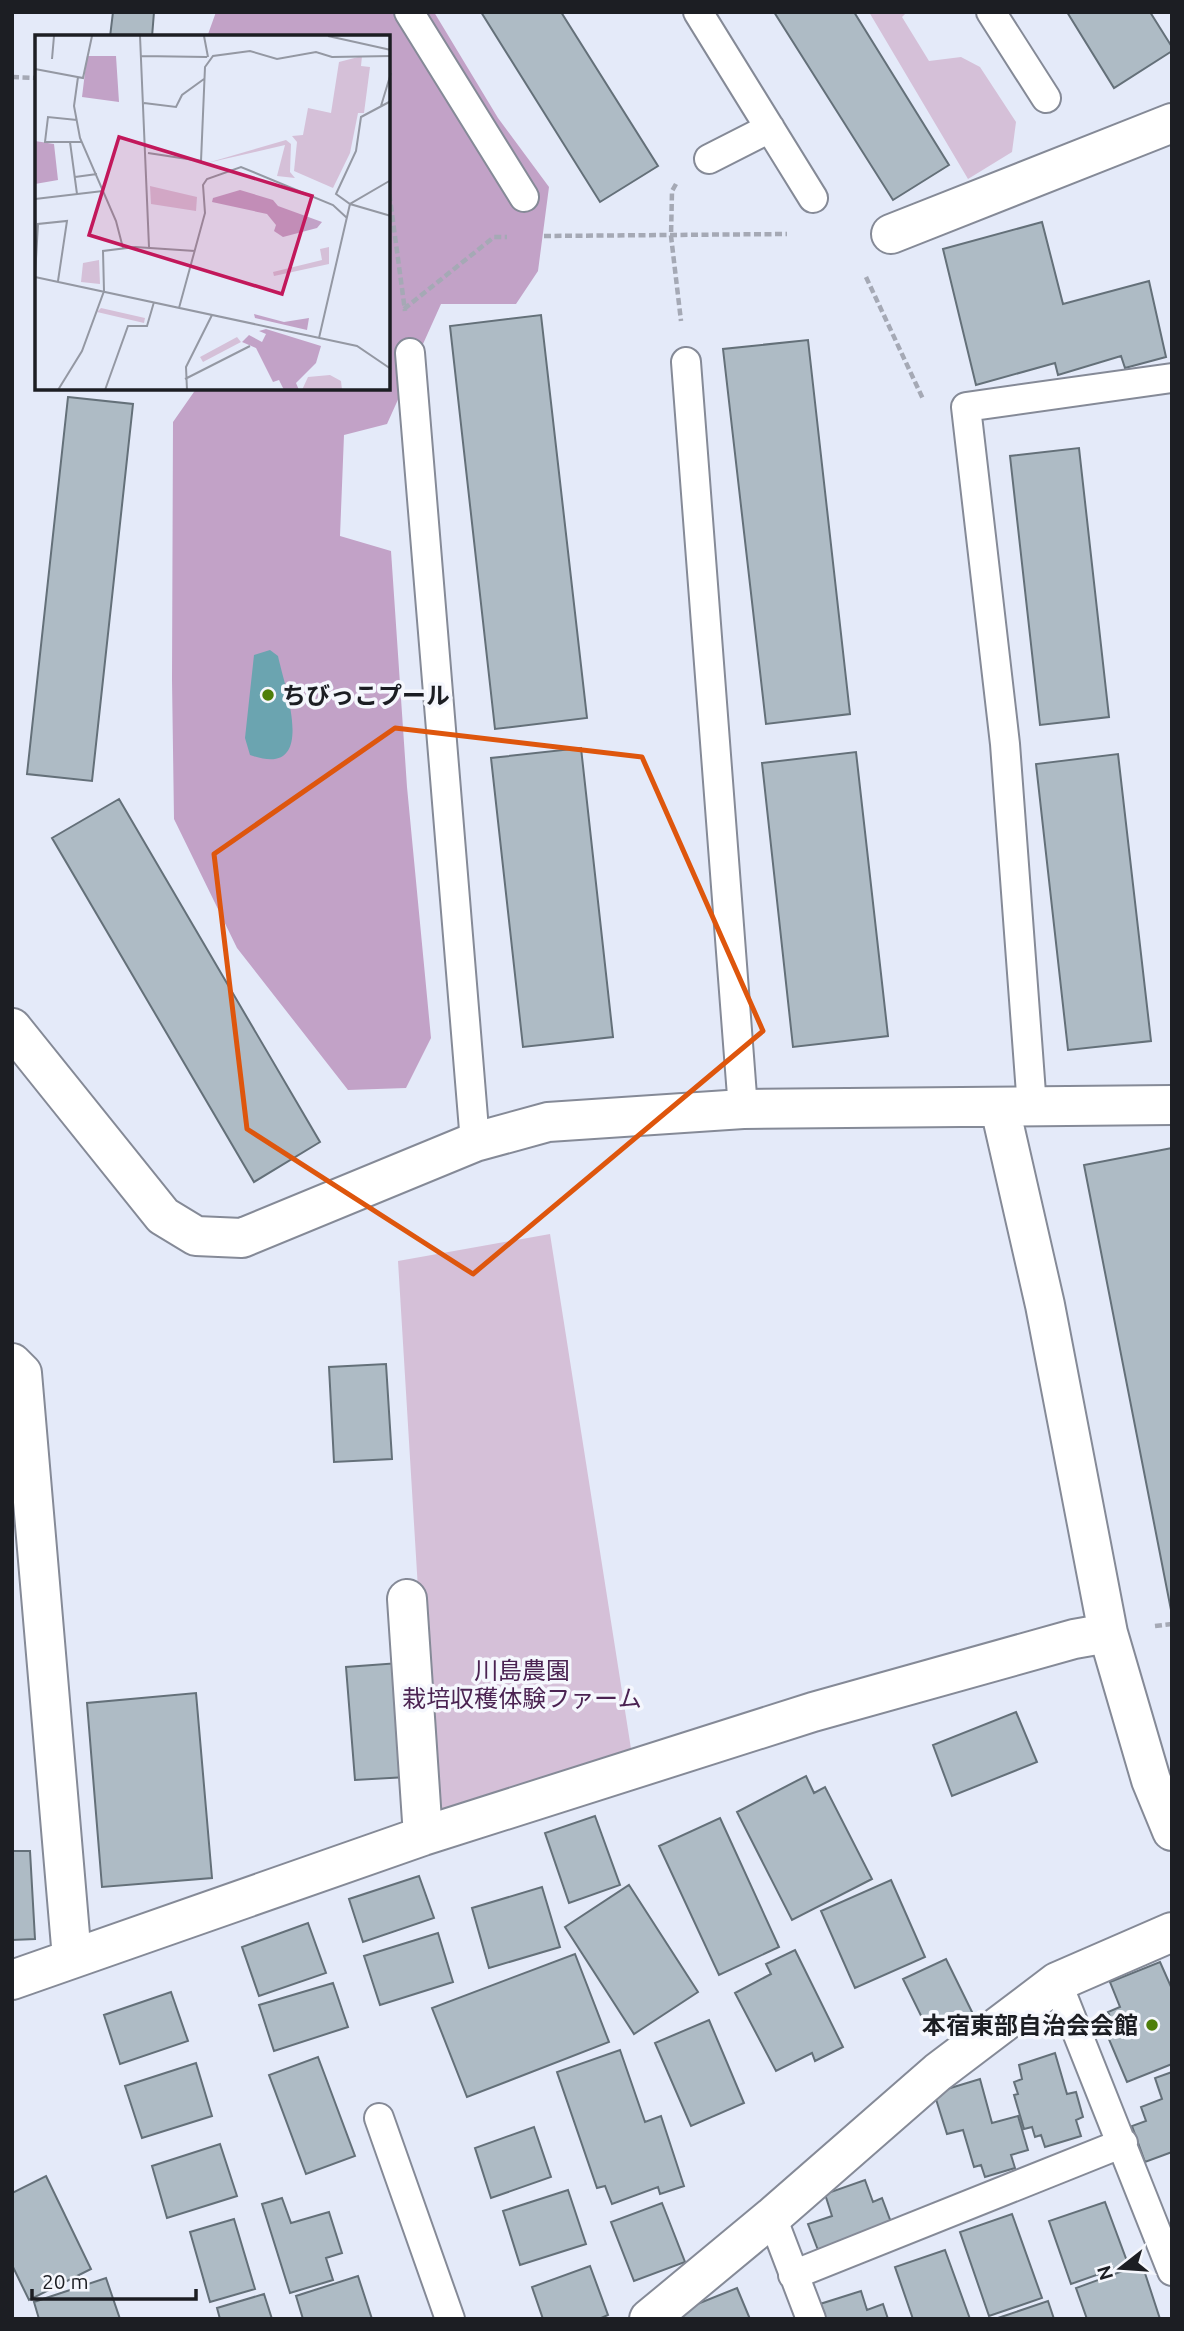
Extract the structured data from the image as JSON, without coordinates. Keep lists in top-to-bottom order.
{
  "parks": ["川島農園 栽培収穫体験ファーム"],
  "places": ["ちびっこプール", "本宿東部自治会会館"],
  "scale_bar": "20 m",
  "north": "left"
}
